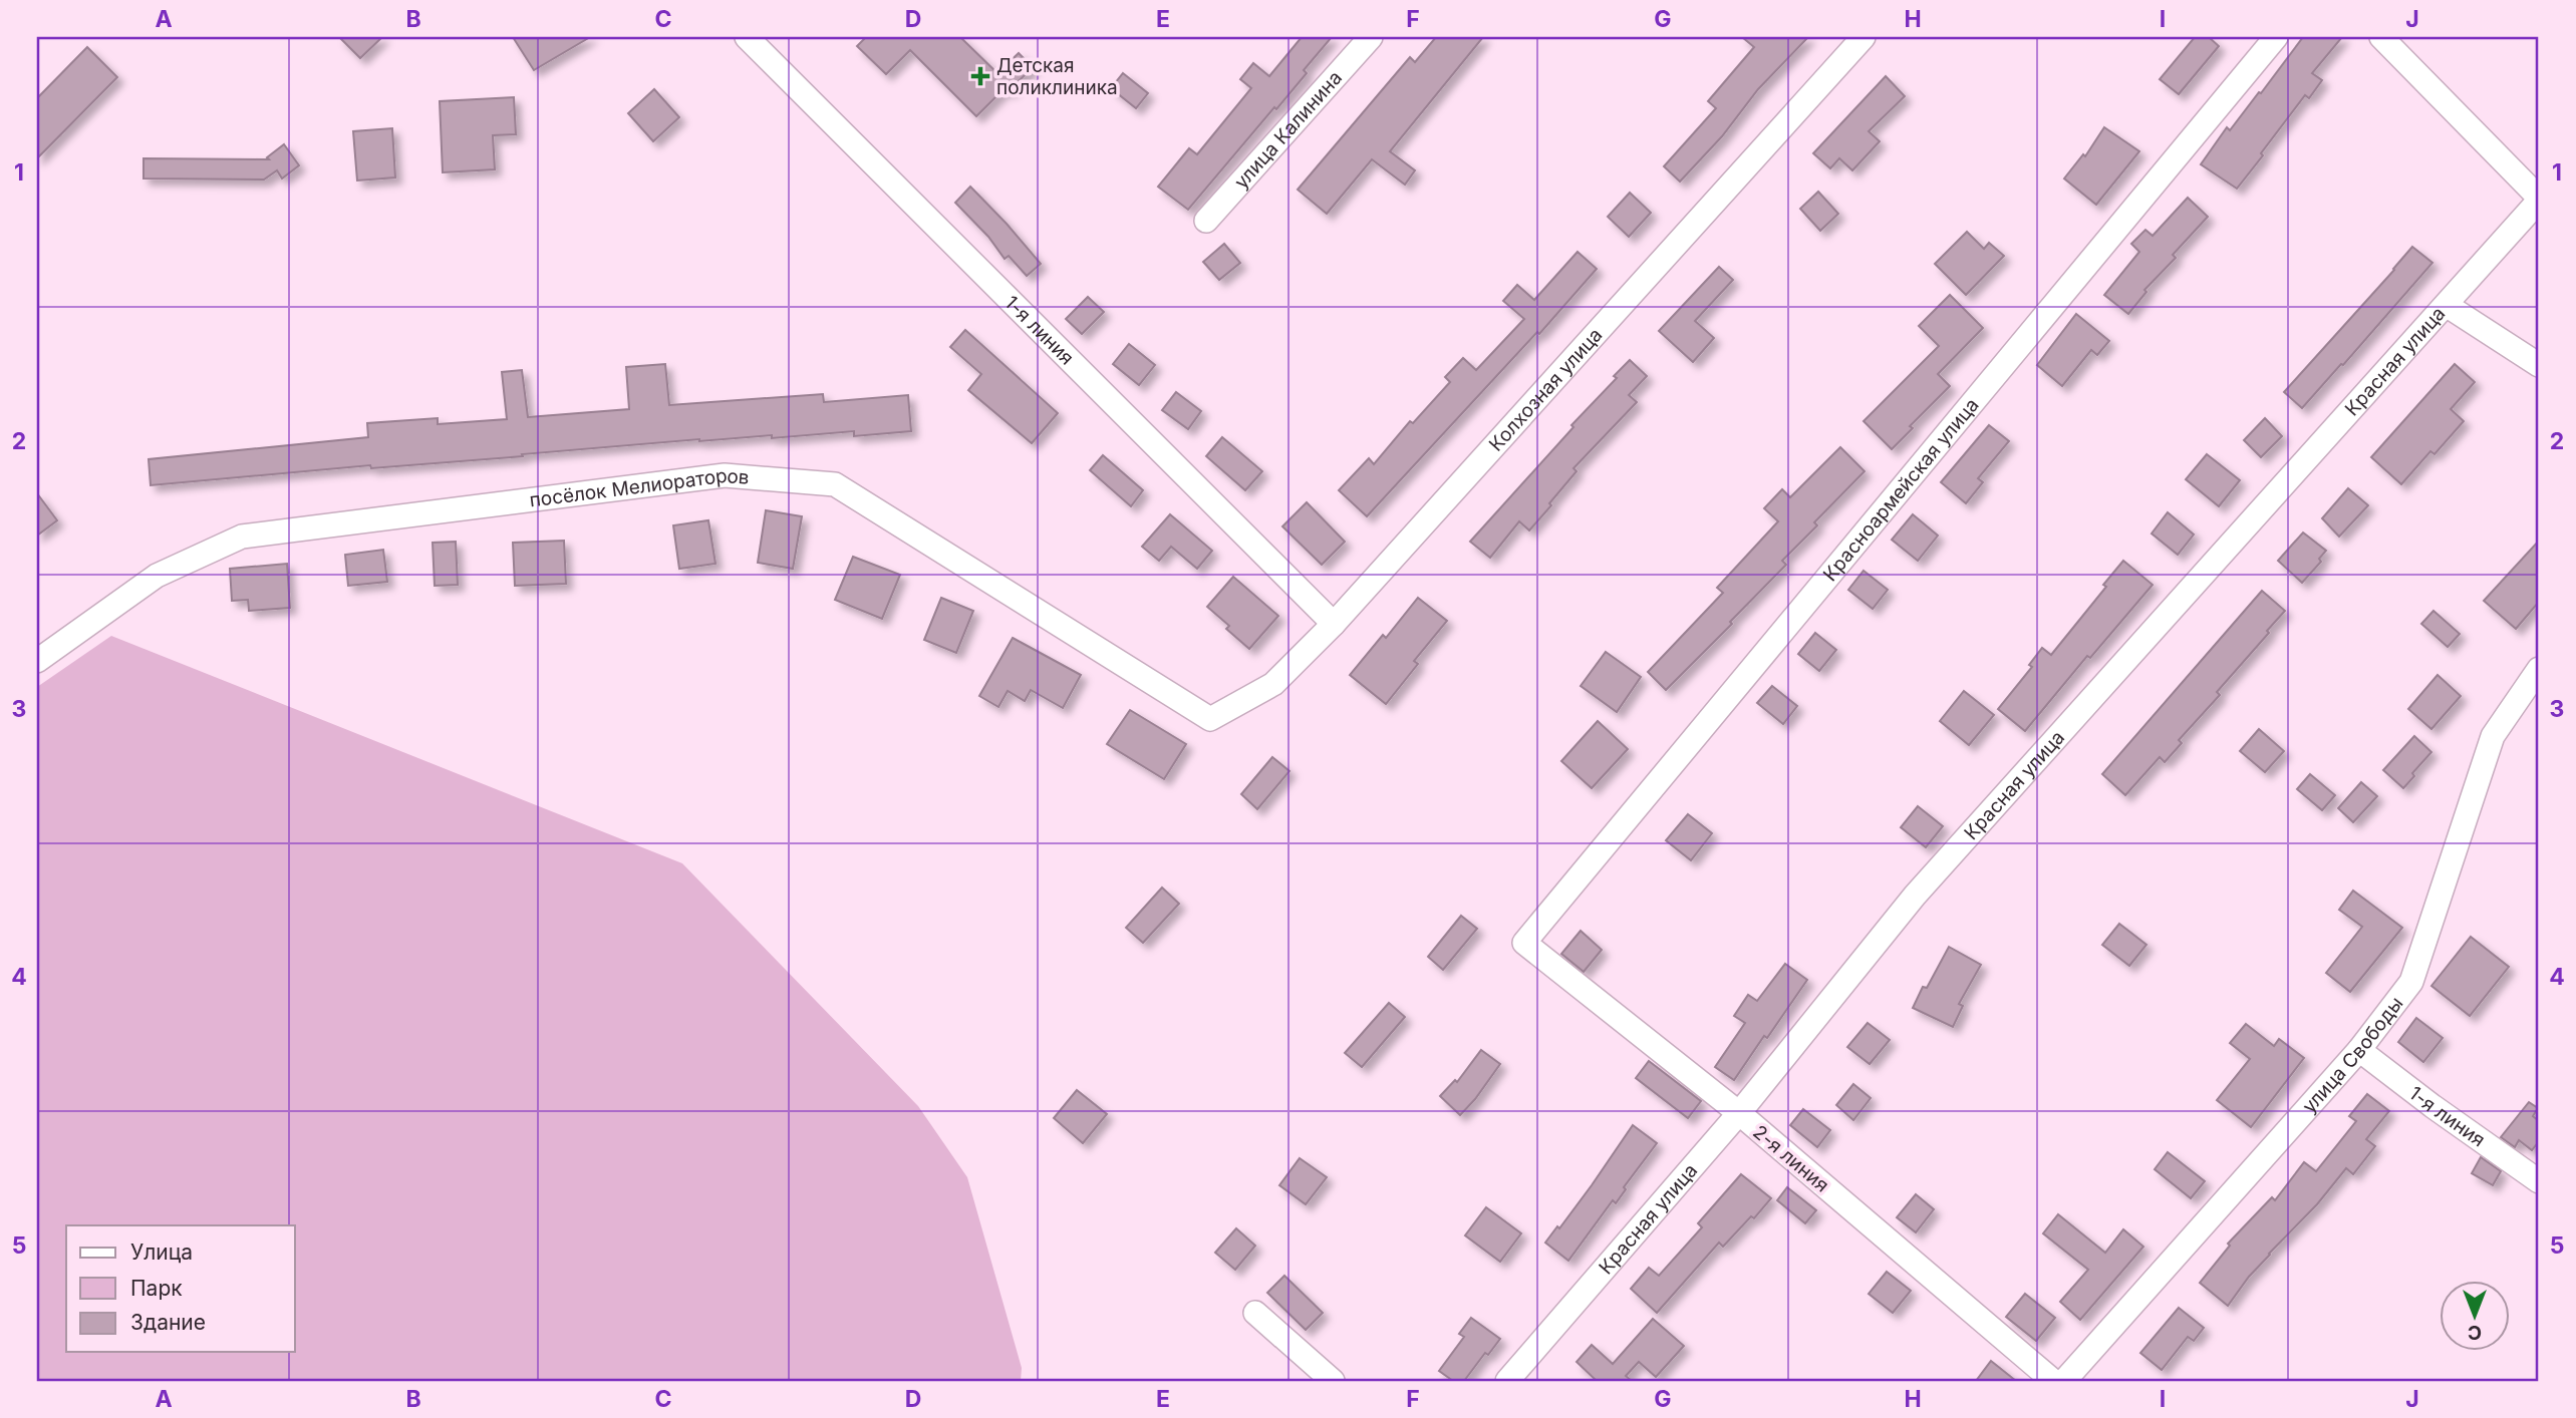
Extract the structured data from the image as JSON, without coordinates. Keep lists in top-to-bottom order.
{
  "streets": {
    "street": [
      "улица Калинина",
      "1-я линия",
      "Красная улица",
      "Колхозная улица",
      "посёлок Мелиораторов",
      "Красноармейская улица",
      "улица Свободы",
      "2-я линия"
    ]
  },
  "crossings": [
    ["1-я линия", "Колхозная улица"],
    ["1-я линия", "улица Свободы"],
    ["Красная улица", "2-я линия"],
    ["Колхозная улица", "посёлок Мелиораторов"],
    ["Красноармейская улица", "2-я линия"]
  ],
  "places": {
    "health": ["Детская поликлиника"]
  },
  "legend": ["Улица", "Парк", "Здание"],
  "north": "bottom",
  "grid": {
    "columns": [
      "A",
      "B",
      "C",
      "D",
      "E",
      "F",
      "G",
      "H",
      "I",
      "J"
    ],
    "rows": [
      "1",
      "2",
      "3",
      "4",
      "5"
    ]
  }
}
